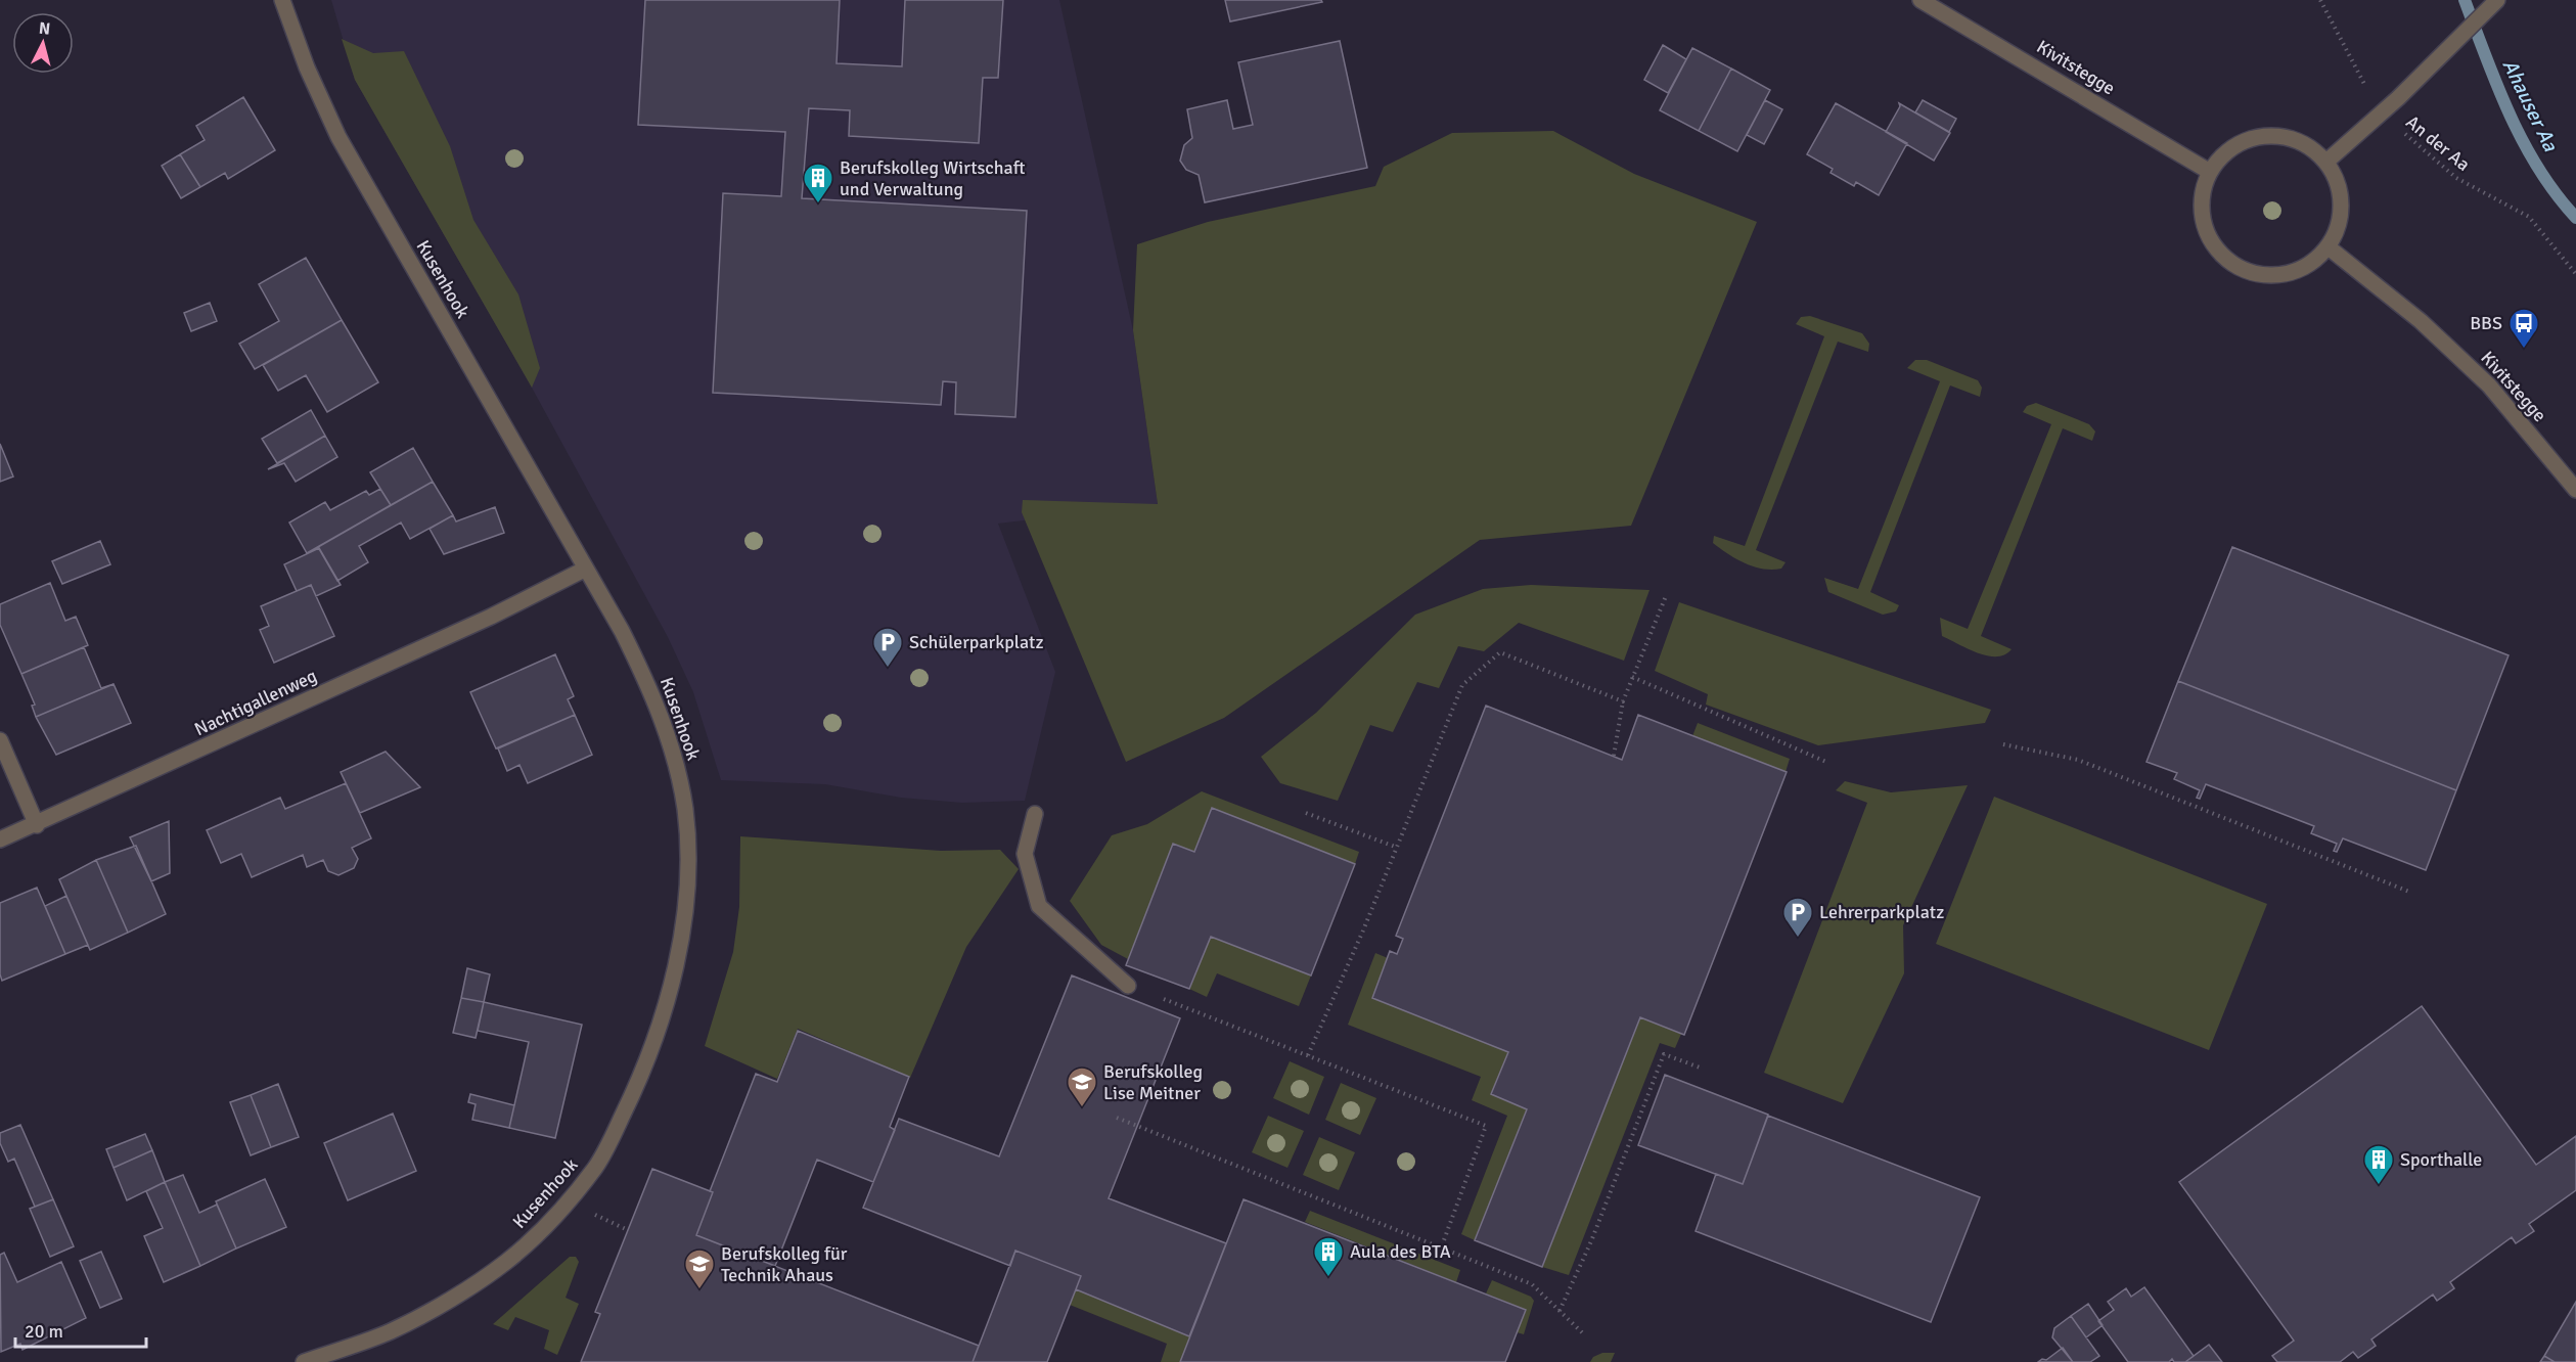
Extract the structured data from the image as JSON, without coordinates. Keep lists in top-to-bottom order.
{
  "streets": {
    "street": ["Kivitstegge", "Kusenhook", "Nachtigallenweg"],
    "path": ["An der Aa"]
  },
  "crossings": [
    ["Kusenhook", "Nachtigallenweg"]
  ],
  "water": ["Ahauser Aa"],
  "places": {
    "building": ["Berufskolleg Wirtschaft und Verwaltung", "Sporthalle", "Aula des BTA"],
    "bus stop": ["BBS"],
    "parking": ["Schülerparkplatz", "Lehrerparkplatz"],
    "school or university": ["Berufskolleg Lise Meitner", "Berufskolleg für Technik Ahaus"]
  },
  "scale_bar": "20 m",
  "north": "top"
}
